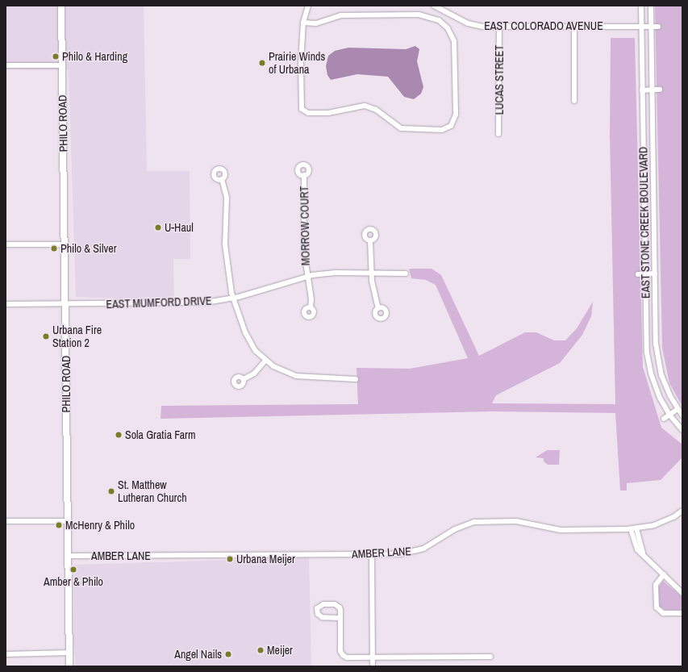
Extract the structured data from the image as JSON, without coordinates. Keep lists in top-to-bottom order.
{
  "streets": {
    "main road": ["PHILO ROAD"],
    "street": [
      "EAST COLORADO AVENUE",
      "LUCAS STREET",
      "EAST STONE CREEK BOULEVARD",
      "MORROW COURT",
      "EAST MUMFORD DRIVE",
      "AMBER LANE"
    ]
  },
  "crossings": [
    ["EAST COLORADO AVENUE", "LUCAS STREET"],
    ["EAST COLORADO AVENUE", "EAST STONE CREEK BOULEVARD"],
    ["PHILO ROAD", "EAST MUMFORD DRIVE"],
    ["PHILO ROAD", "AMBER LANE"],
    ["MORROW COURT", "EAST MUMFORD DRIVE"]
  ],
  "places": [
    "Philo & Harding",
    "Prairie Winds of Urbana",
    "U-Haul",
    "Philo & Silver",
    "Urbana Fire Station 2",
    "Sola Gratia Farm",
    "St. Matthew Lutheran Church",
    "McHenry & Philo",
    "Urbana Meijer",
    "Amber & Philo",
    "Meijer",
    "Angel Nails"
  ]
}
